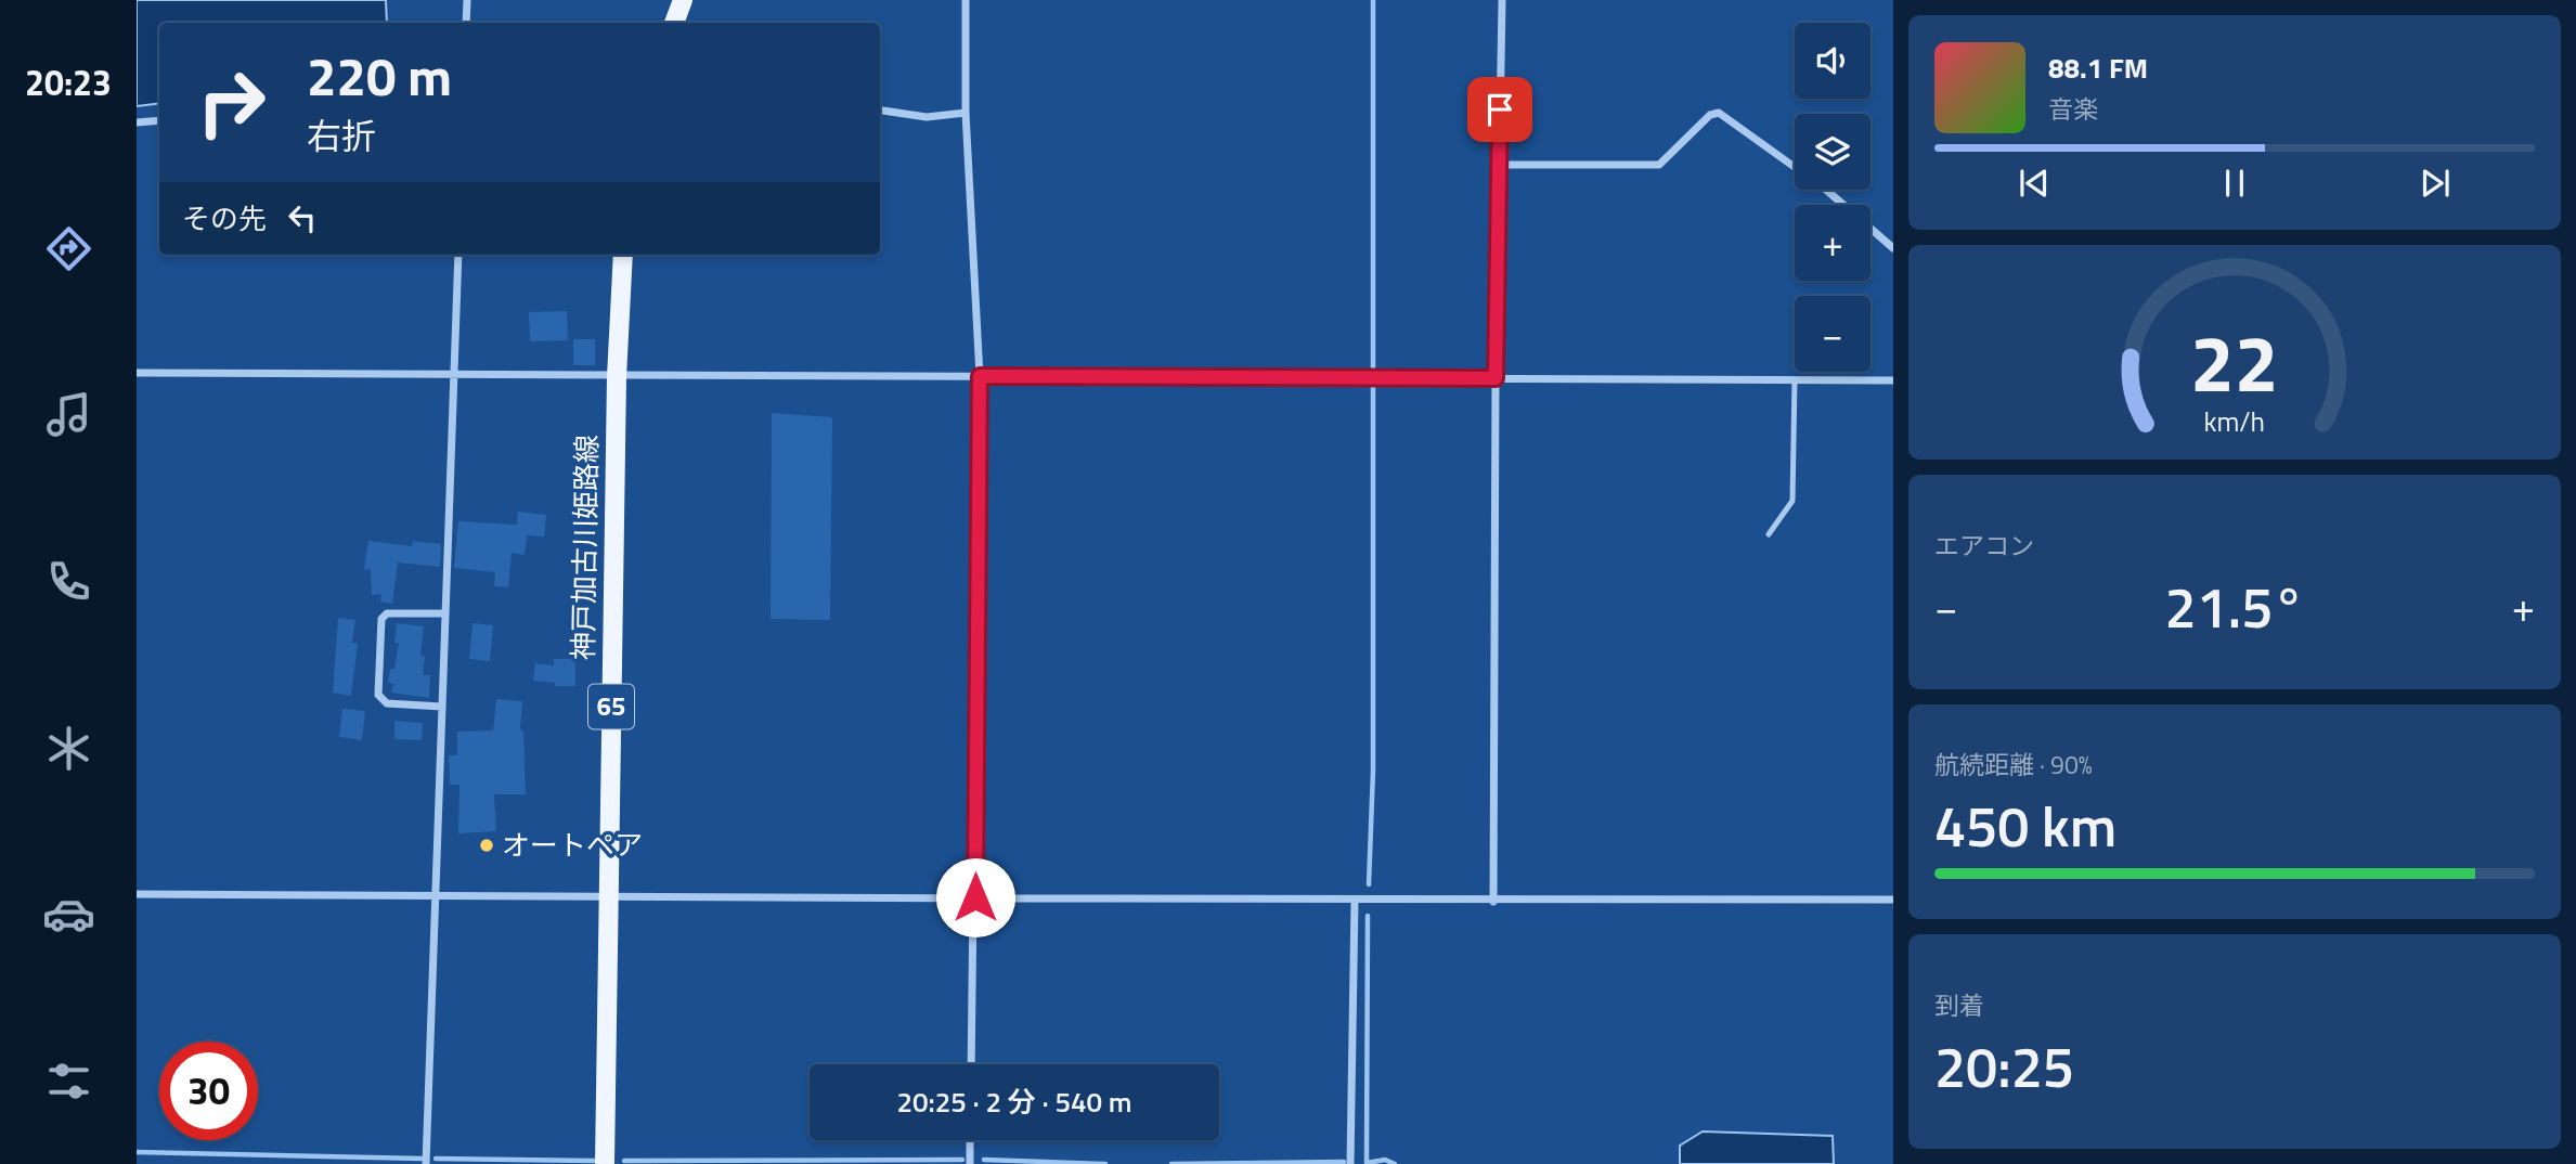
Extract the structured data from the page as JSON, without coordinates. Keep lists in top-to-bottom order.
{
  "streets": {
    "main road": ["神戸加古川姫路線", "65"]
  },
  "places": ["オートペア"],
  "page": {
    "tabs": "20:23",
    "map_buttons": ["+", "−"],
    "turn": ["220 m", "右折"],
    "song": ["88.1 FM", "音楽"],
    "then": "その先",
    "tile": [
      "エアコン",
      ["航続距離 · 90%", "450 km"],
      ["到着", "20:25"]
    ],
    "heat": ["−", "21.5°", "+"],
    "limit": "30",
    "trip": "20:25 · 2 分 · 540 m",
    "gauge": ["22", "km/h"]
  }
}
